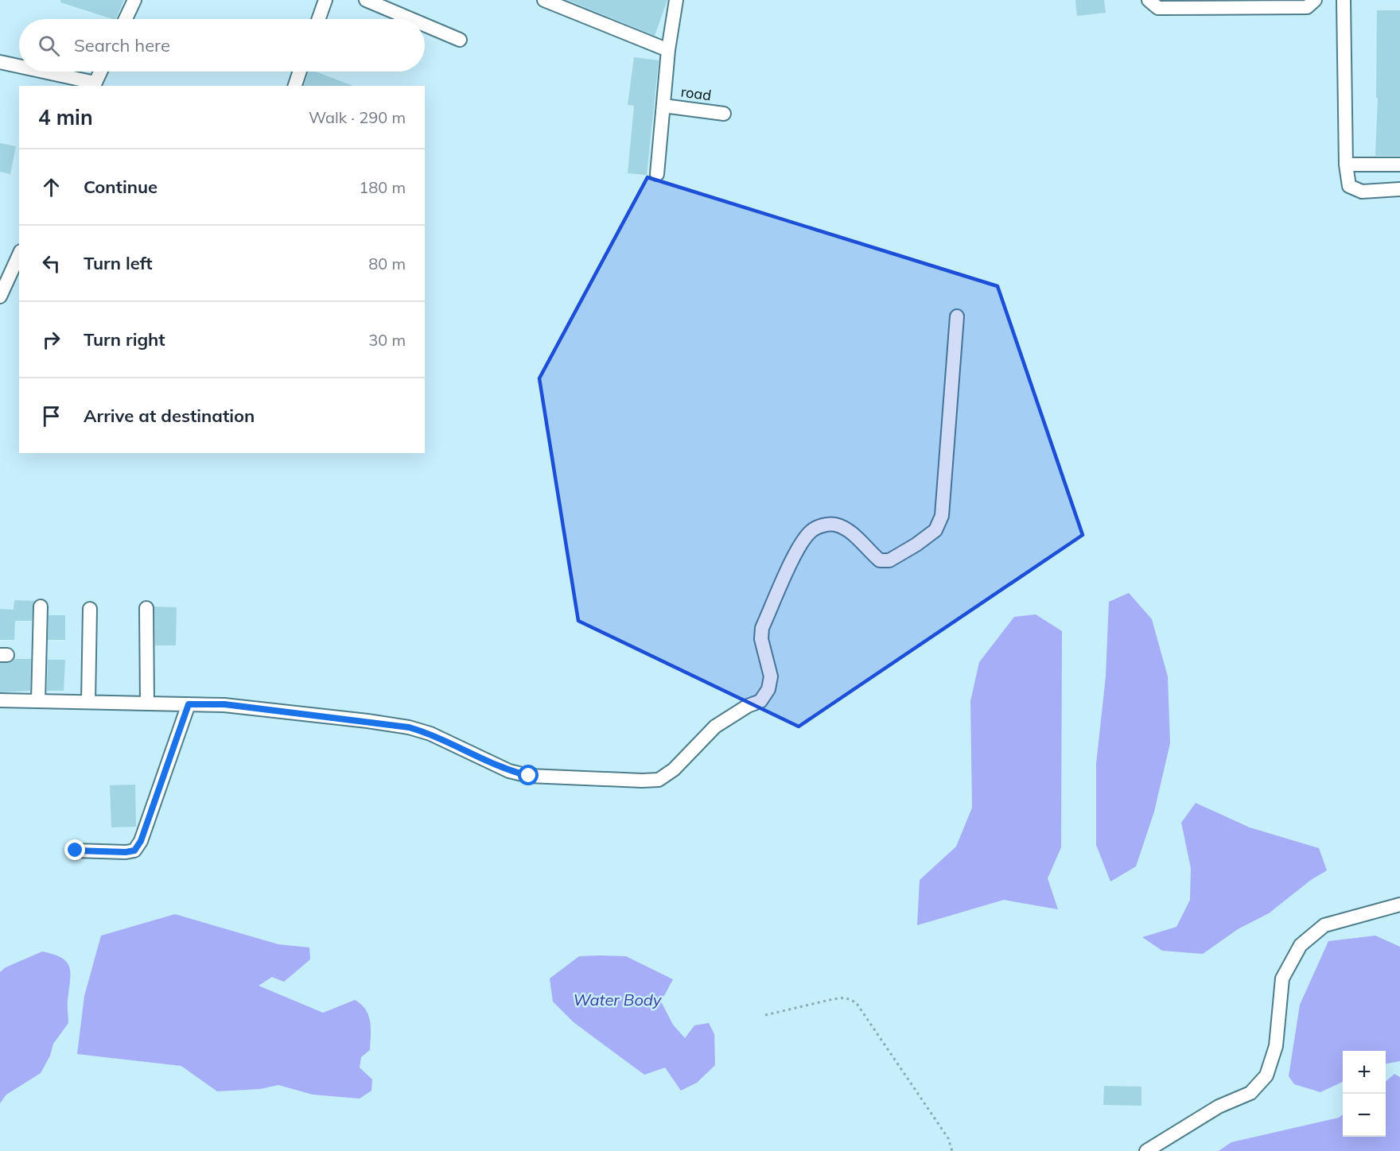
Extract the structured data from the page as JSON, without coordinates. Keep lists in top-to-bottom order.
{
  "streets": {
    "street": ["road"]
  },
  "water": ["Water Body"],
  "page": {
    "search": "Search here",
    "heading": ["4 min", "Walk · 290 m"],
    "list": [
      ["Continue", "180 m"],
      ["Turn left", "80 m"],
      ["Turn right", "30 m"],
      "Arrive at destination"
    ],
    "map_buttons": ["+", "−"]
  }
}
